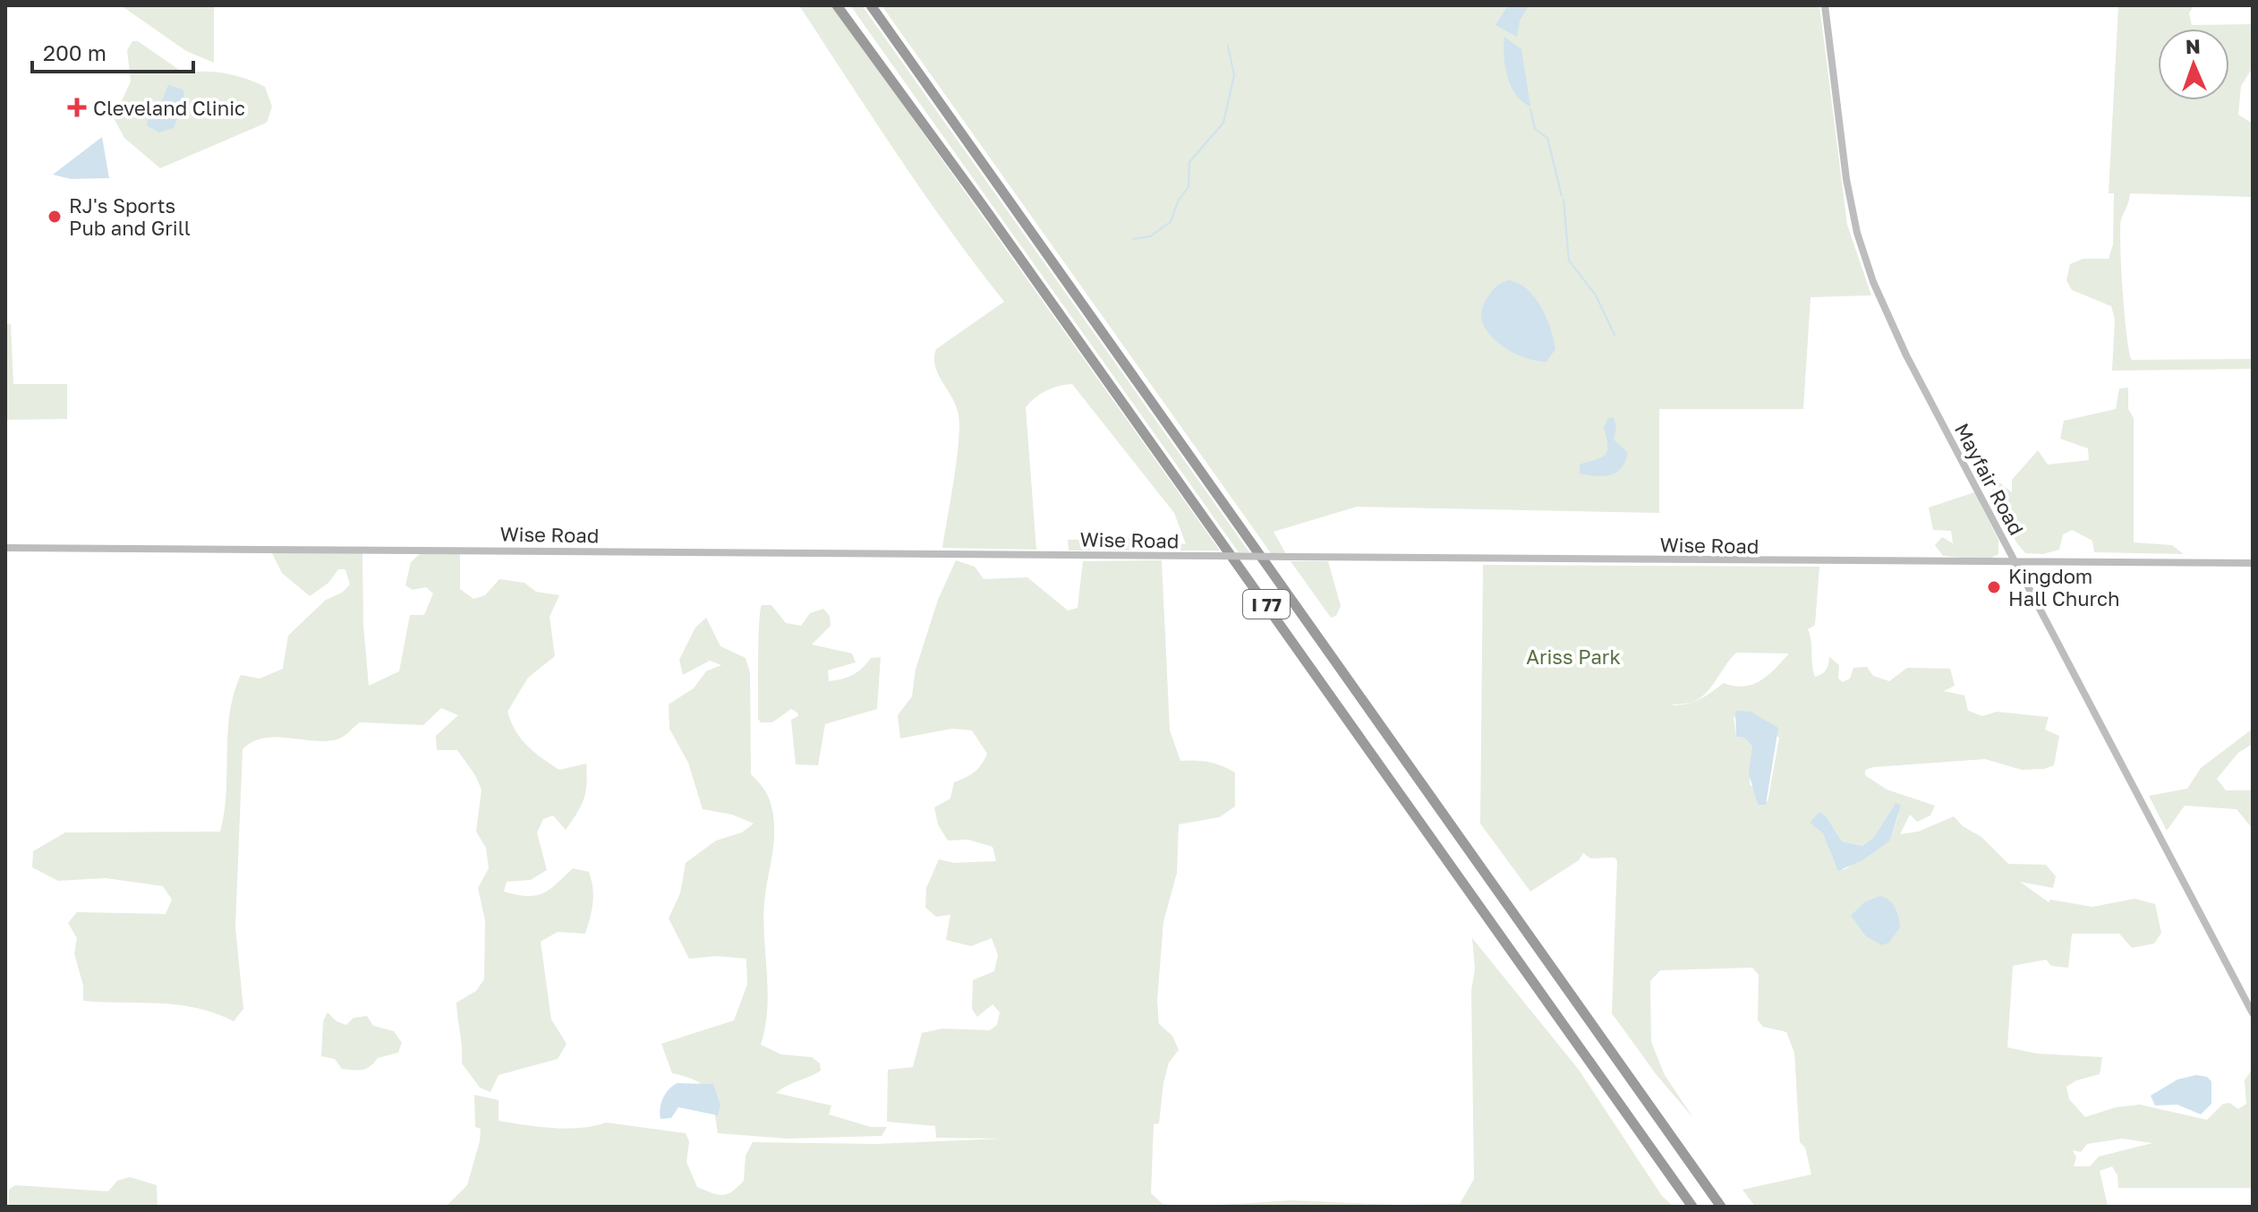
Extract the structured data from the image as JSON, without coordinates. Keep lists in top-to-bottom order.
{
  "streets": {
    "highway": ["I 77"],
    "street": ["Mayfair Road", "Wise Road"]
  },
  "crossings": [
    ["Mayfair Road", "Wise Road"]
  ],
  "parks": ["Ariss Park"],
  "places": {
    "health": ["Cleveland Clinic"],
    "other": ["RJ's Sports Pub and Grill", "Kingdom Hall Church"]
  },
  "scale_bar": "200 m",
  "north": "top"
}
